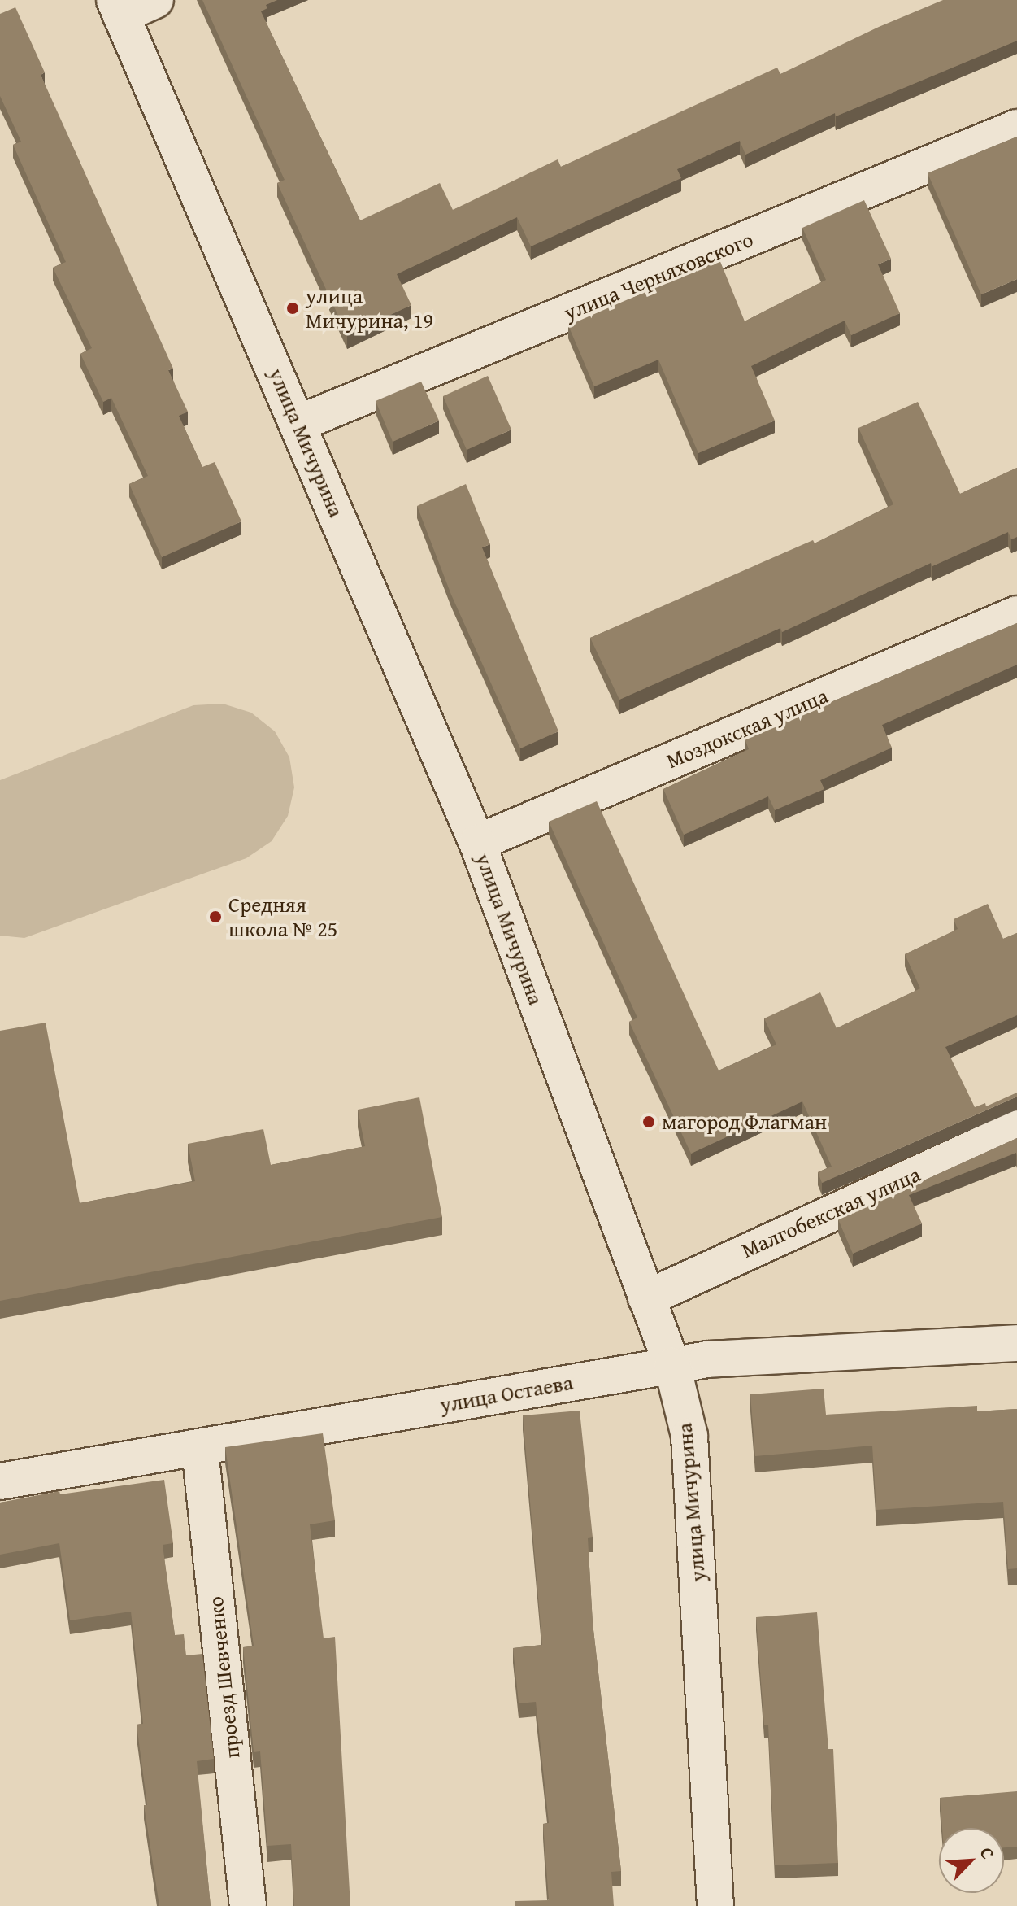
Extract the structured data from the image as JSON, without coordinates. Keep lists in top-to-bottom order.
{
  "streets": {
    "street": [
      "улица Черняховского",
      "улица Мичурина",
      "Моздокская улица",
      "Малгобекская улица",
      "улица Остаева",
      "проезд Шевченко"
    ]
  },
  "crossings": [
    ["улица Черняховского", "улица Мичурина"],
    ["улица Мичурина", "Моздокская улица"],
    ["улица Мичурина", "Малгобекская улица"],
    ["улица Мичурина", "улица Остаева"],
    ["улица Остаева", "проезд Шевченко"]
  ],
  "places": ["улица Мичурина, 19", "Средняя школа № 25", "магород Флагман"],
  "north": "top right"
}
